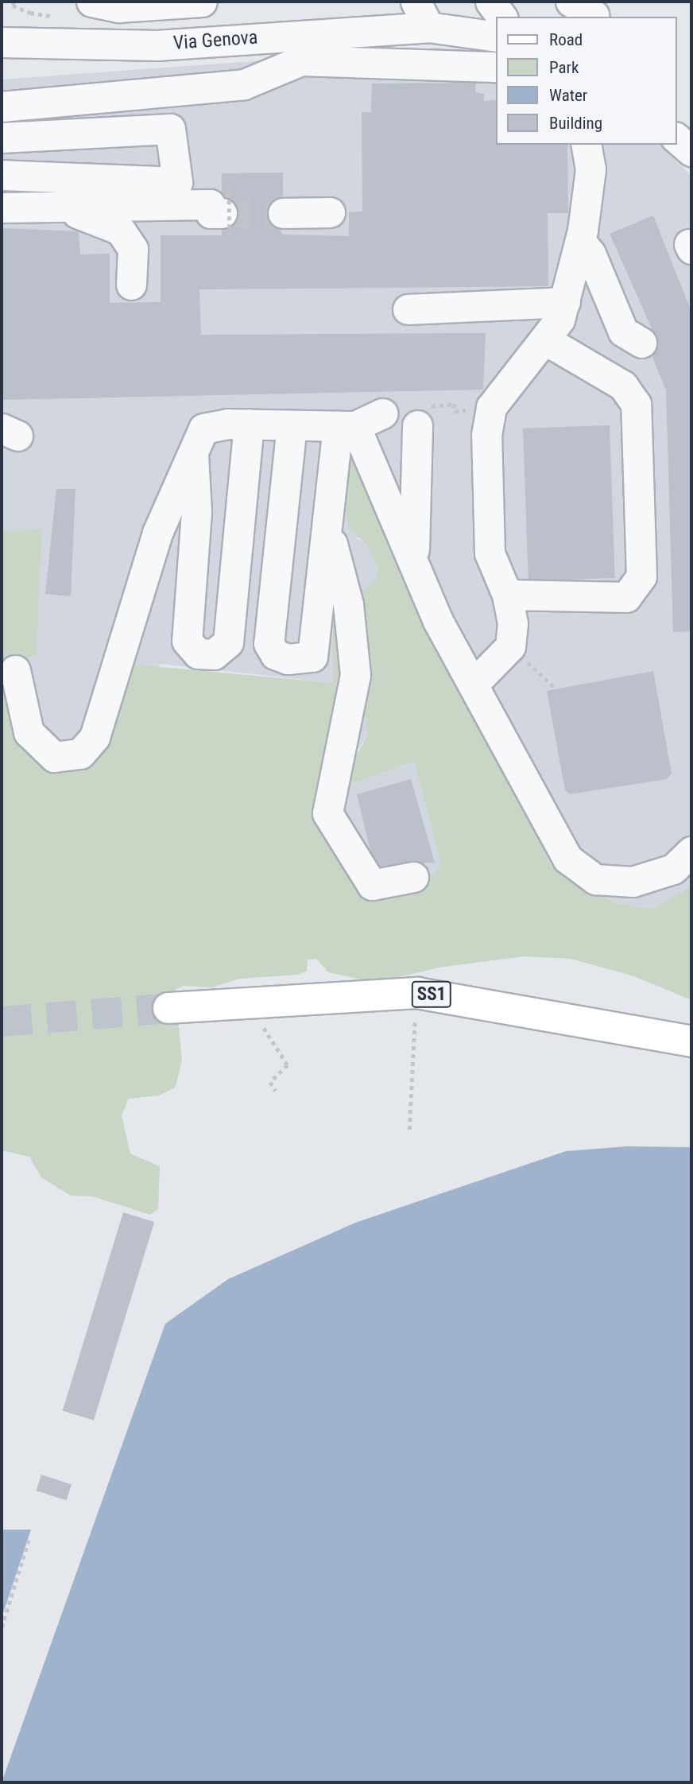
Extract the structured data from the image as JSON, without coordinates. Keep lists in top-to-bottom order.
{
  "streets": {
    "main road": ["SS1"],
    "street": ["Via Genova"]
  },
  "legend": [
    "Road",
    "Park",
    "Water",
    "Building"
  ]
}
